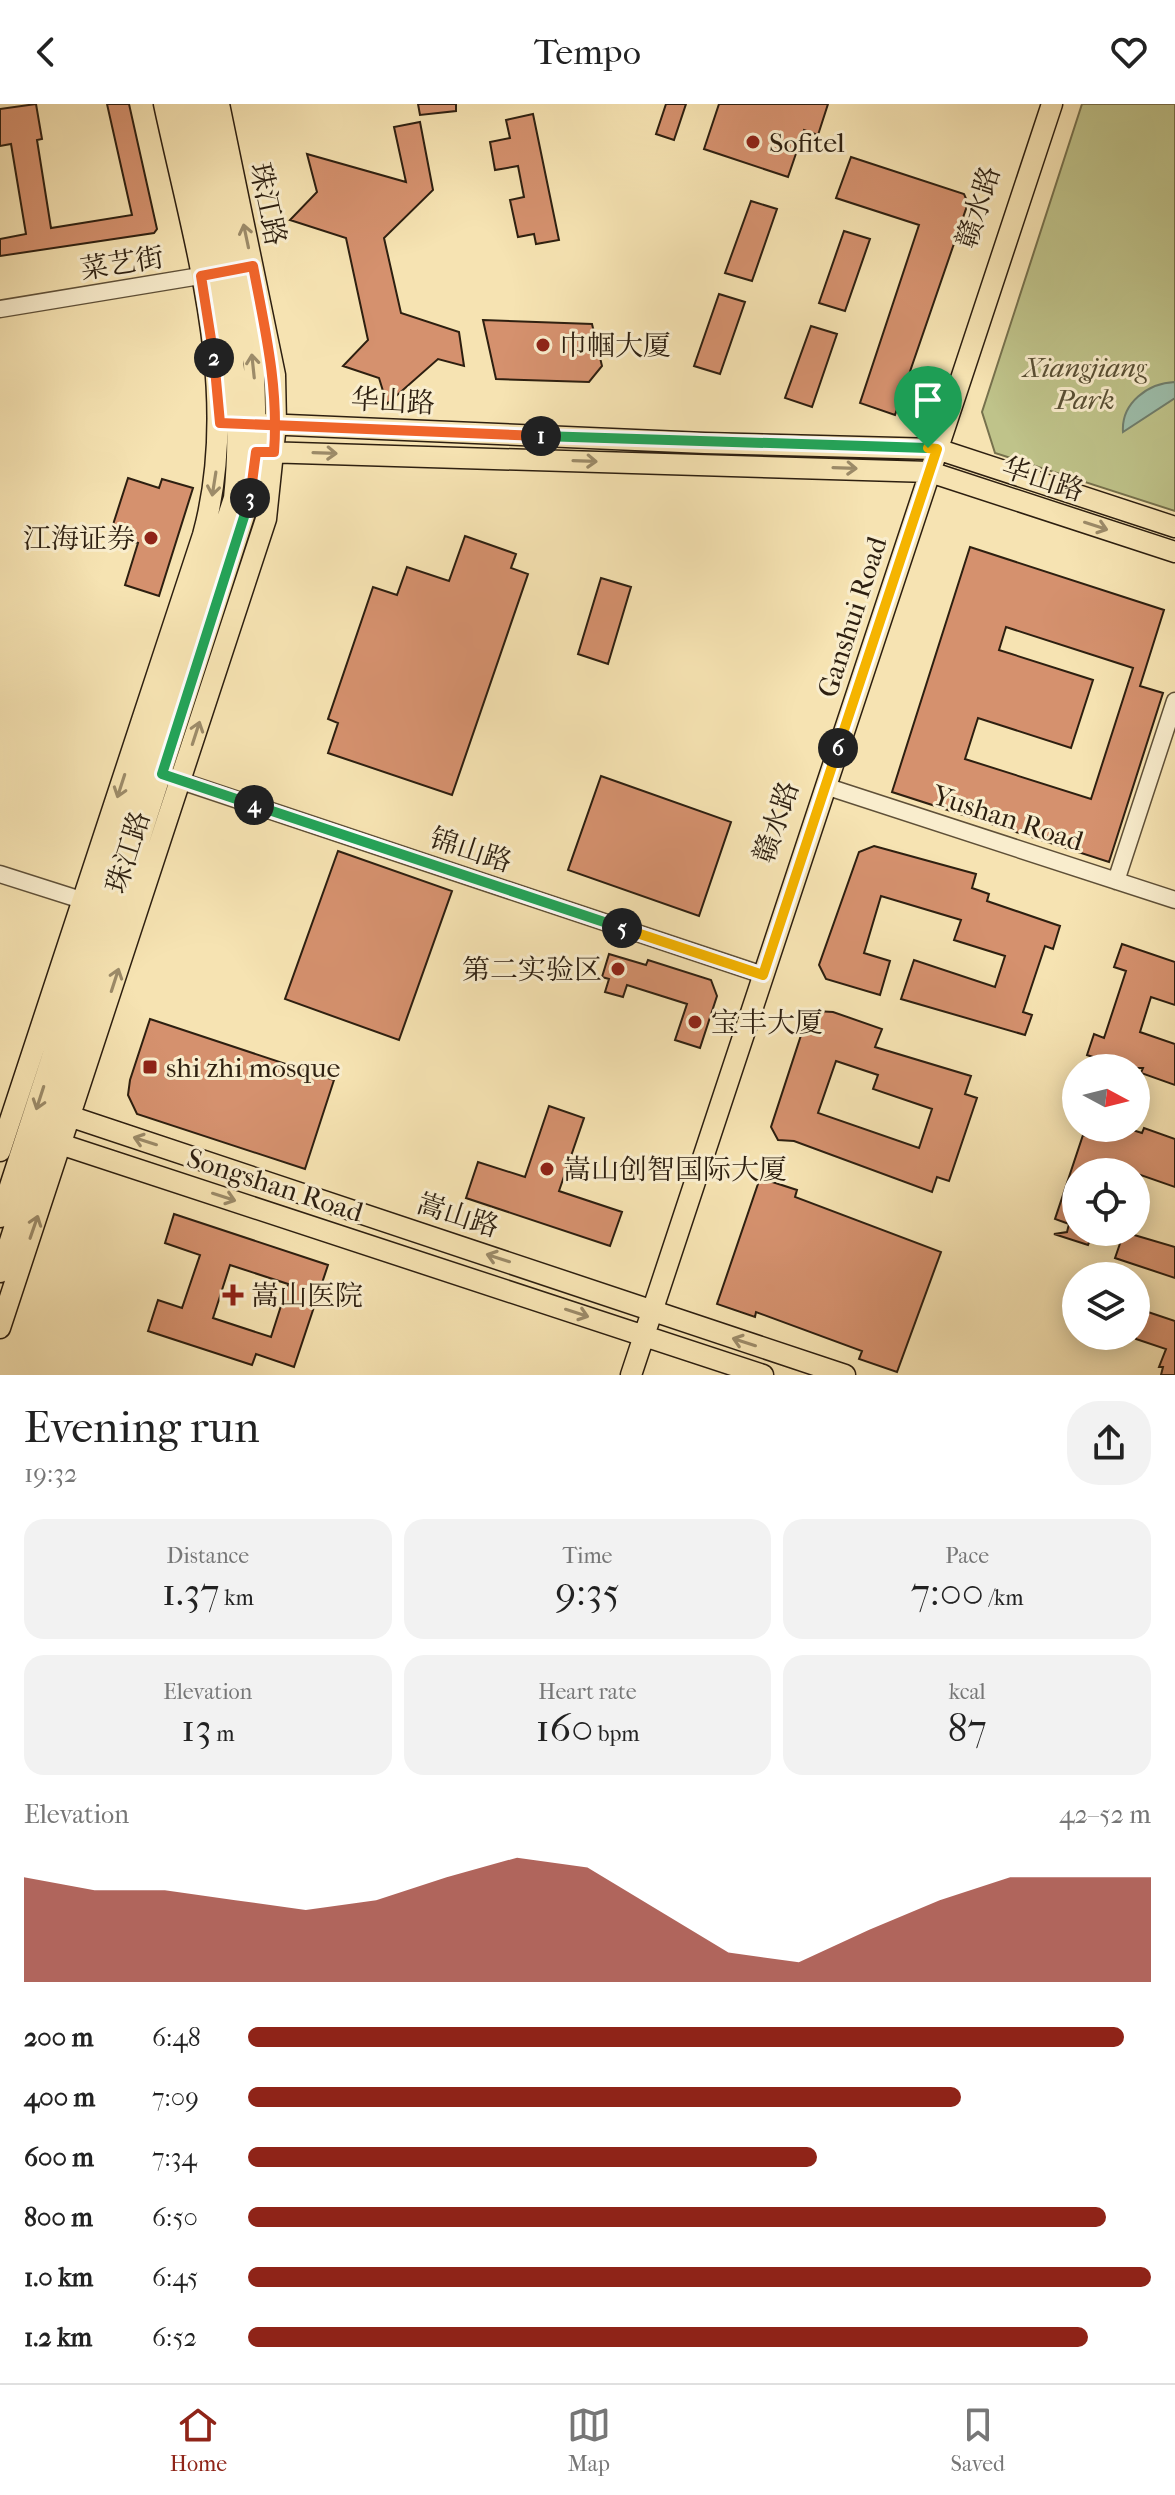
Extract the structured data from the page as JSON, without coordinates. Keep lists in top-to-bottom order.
{
  "streets": {
    "main road": [
      "珠江路",
      "赣水路",
      "华山路",
      "Ganshui Road",
      "Songshan Road",
      "嵩山路"
    ],
    "street": ["菜艺街", "Yushan Road", "锦山路"]
  },
  "crossings": [
    ["珠江路", "菜艺街"],
    ["珠江路", "华山路"],
    ["珠江路", "锦山路"],
    ["珠江路", "Songshan Road"],
    ["珠江路", "嵩山路"],
    ["赣水路", "华山路"],
    ["赣水路", "Ganshui Road"],
    ["赣水路", "锦山路"],
    ["华山路", "Ganshui Road"],
    ["Ganshui Road", "Yushan Road"],
    ["Ganshui Road", "锦山路"],
    ["Ganshui Road", "嵩山路"]
  ],
  "one_way": ["Songshan Road", "嵩山路"],
  "parks": ["Xiangjiang Park"],
  "places": {
    "other": [
      "Sofitel",
      "巾帼大厦",
      "江海证券",
      "第二实验区",
      "宝丰大厦",
      "嵩山创智国际大厦"
    ],
    "transit": ["shi zhi mosque"],
    "health": ["嵩山医院"]
  },
  "north": "right",
  "page": {
    "header": "Tempo",
    "pins": [
      "2",
      "1",
      "3",
      "6",
      "4",
      "5"
    ],
    "heading": ["Evening run", "19:32"],
    "stats": [
      ["Distance", "1.37 km"],
      ["Time", "9:35"],
      ["Pace", "7:00 /km"],
      ["Elevation", "13 m"],
      ["Heart rate", "160 bpm"],
      ["kcal", "87"]
    ],
    "chart": ["Elevation", "42–52 m"],
    "list": [
      {
        "name": "200 m",
        "note": "6:48"
      },
      {
        "name": "400 m",
        "note": "7:09"
      },
      {
        "name": "600 m",
        "note": "7:34"
      },
      {
        "name": "800 m",
        "note": "6:50"
      },
      {
        "name": "1.0 km",
        "note": "6:45"
      },
      {
        "name": "1.2 km",
        "note": "6:52"
      }
    ],
    "tabs": ["Home", "Map", "Saved"]
  }
}
